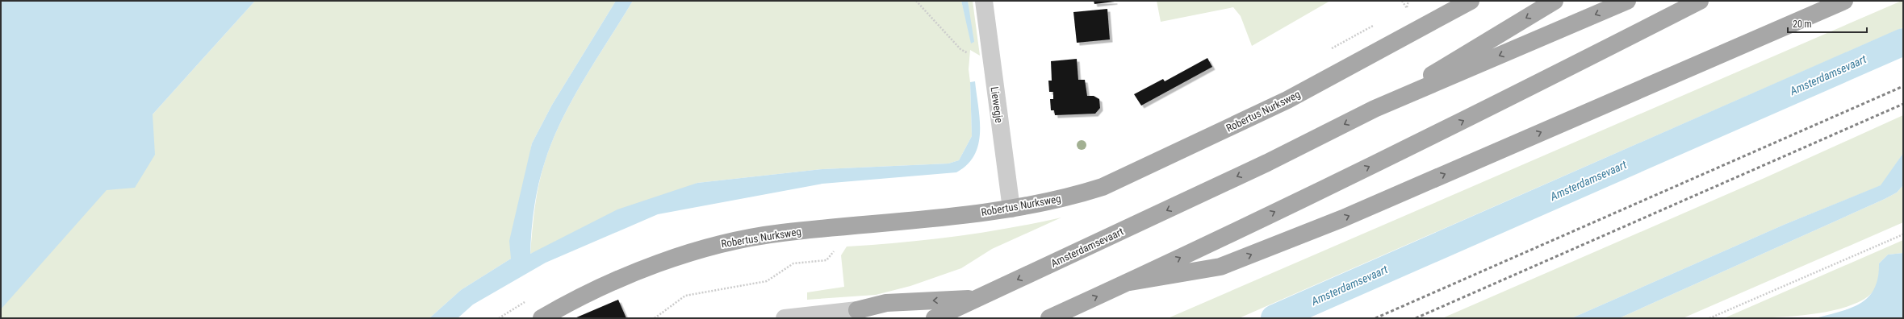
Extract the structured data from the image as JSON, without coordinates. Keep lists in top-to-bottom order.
{
  "streets": {
    "main road": ["Robertus Nurksweg", "Amsterdamsevaart"],
    "street": ["Liewegje"]
  },
  "crossings": [
    ["Liewegje", "Robertus Nurksweg"]
  ],
  "water": ["Amsterdamsevaart"],
  "scale_bar": "20 m"
}
